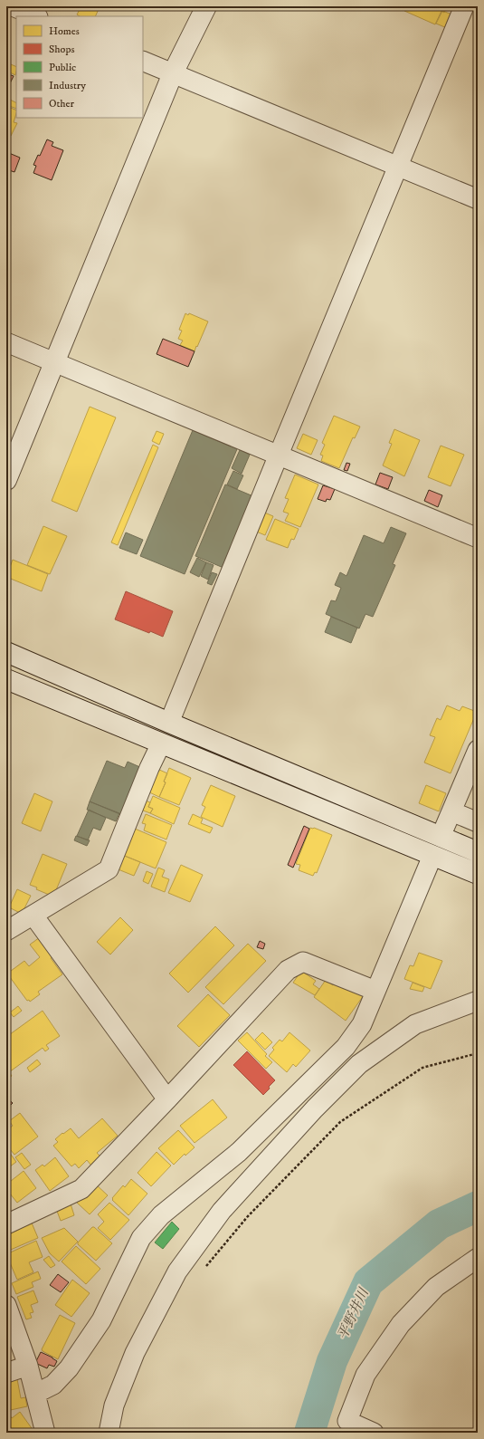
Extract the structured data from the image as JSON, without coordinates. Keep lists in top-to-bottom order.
{
  "water": ["平野井川"],
  "legend": [
    "Homes",
    "Shops",
    "Public",
    "Industry",
    "Other"
  ]
}
